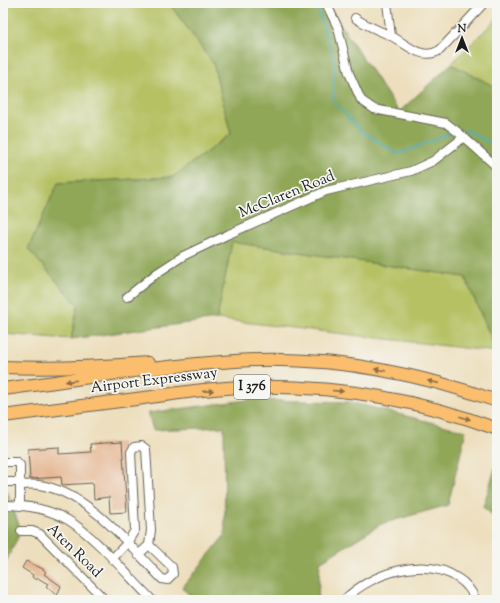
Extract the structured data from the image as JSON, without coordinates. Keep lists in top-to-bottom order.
{
  "streets": {
    "highway": ["Airport Expressway", "I 376"],
    "street": ["McClaren Road", "Aten Road"]
  },
  "north": "top"
}
